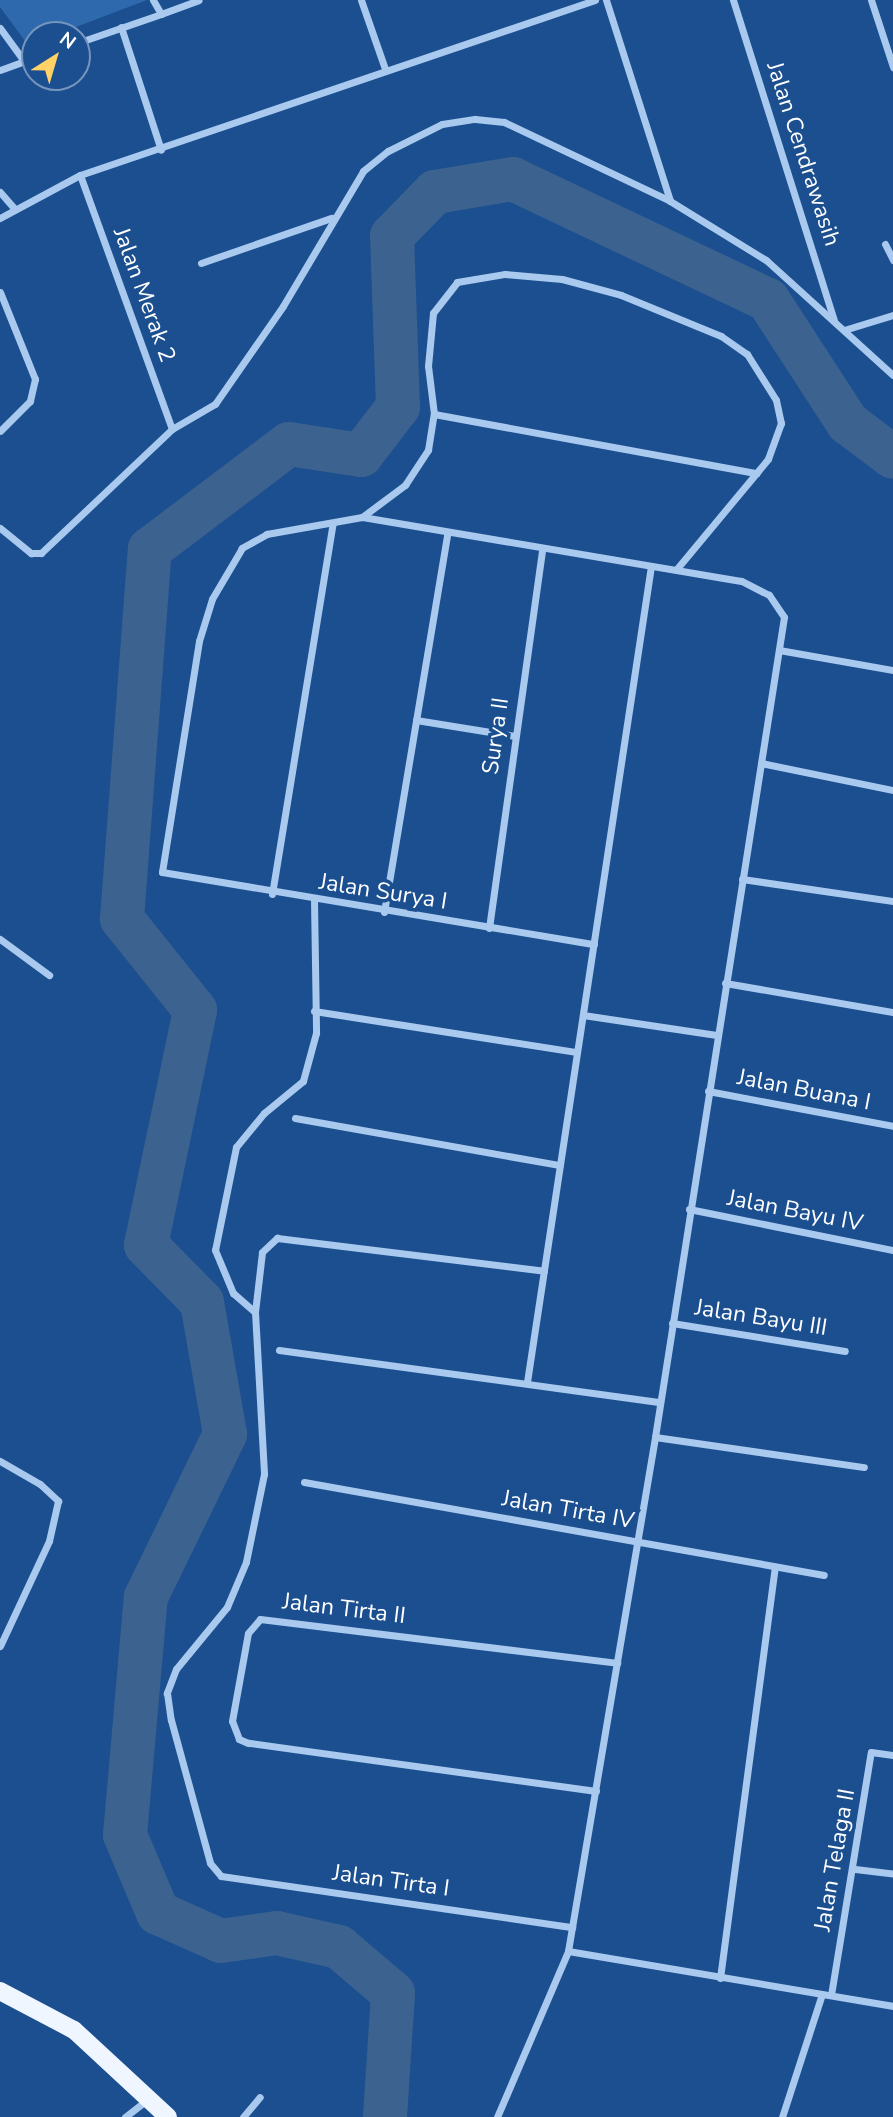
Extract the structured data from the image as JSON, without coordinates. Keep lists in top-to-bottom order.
{
  "streets": {
    "street": [
      "Jalan Cendrawasih",
      "Jalan Merak 2",
      "Surya II",
      "Jalan Surya I",
      "Jalan Buana I",
      "Jalan Bayu IV",
      "Jalan Bayu III",
      "Jalan Tirta IV",
      "Jalan Tirta II",
      "Jalan Telaga II",
      "Jalan Tirta I"
    ]
  },
  "crossings": [
    ["Surya II", "Jalan Surya I"]
  ],
  "north": "top right"
}
